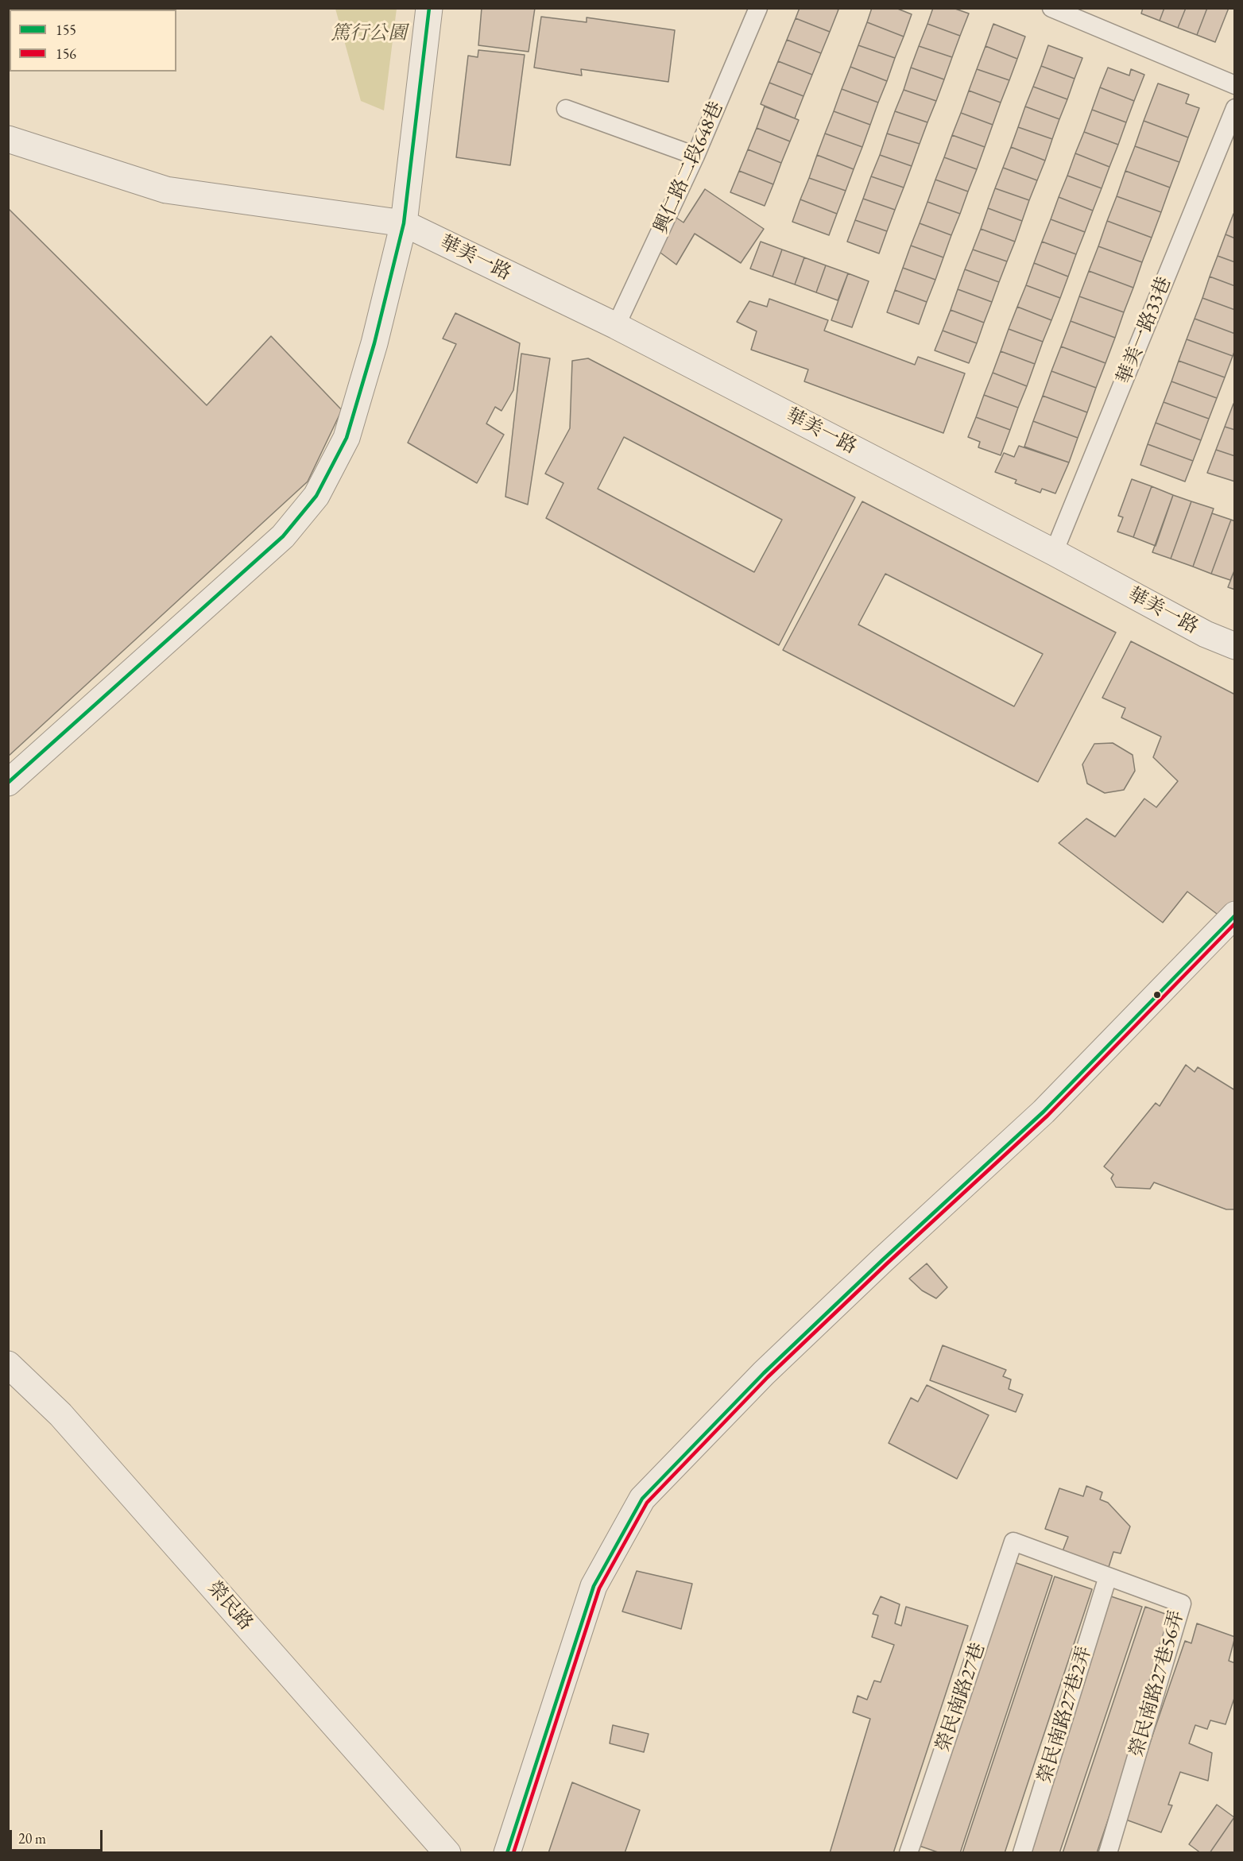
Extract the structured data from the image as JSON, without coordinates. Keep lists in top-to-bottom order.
{
  "streets": {
    "street": ["華美一路", "榮民路"],
    "lane": [
      "興仁路二段648巷",
      "華美一路33巷",
      "榮民南路27巷56弄",
      "榮民南路27巷",
      "榮民南路27巷2弄"
    ]
  },
  "crossings": [
    ["興仁路二段648巷", "華美一路"],
    ["華美一路", "華美一路33巷"],
    ["榮民南路27巷56弄", "榮民南路27巷"],
    ["榮民南路27巷56弄", "榮民南路27巷2弄"]
  ],
  "parks": ["篤行公園"],
  "lines": ["transit line 155", "transit line 156"],
  "legend": ["155", "156"],
  "scale_bar": "20 m"
}
